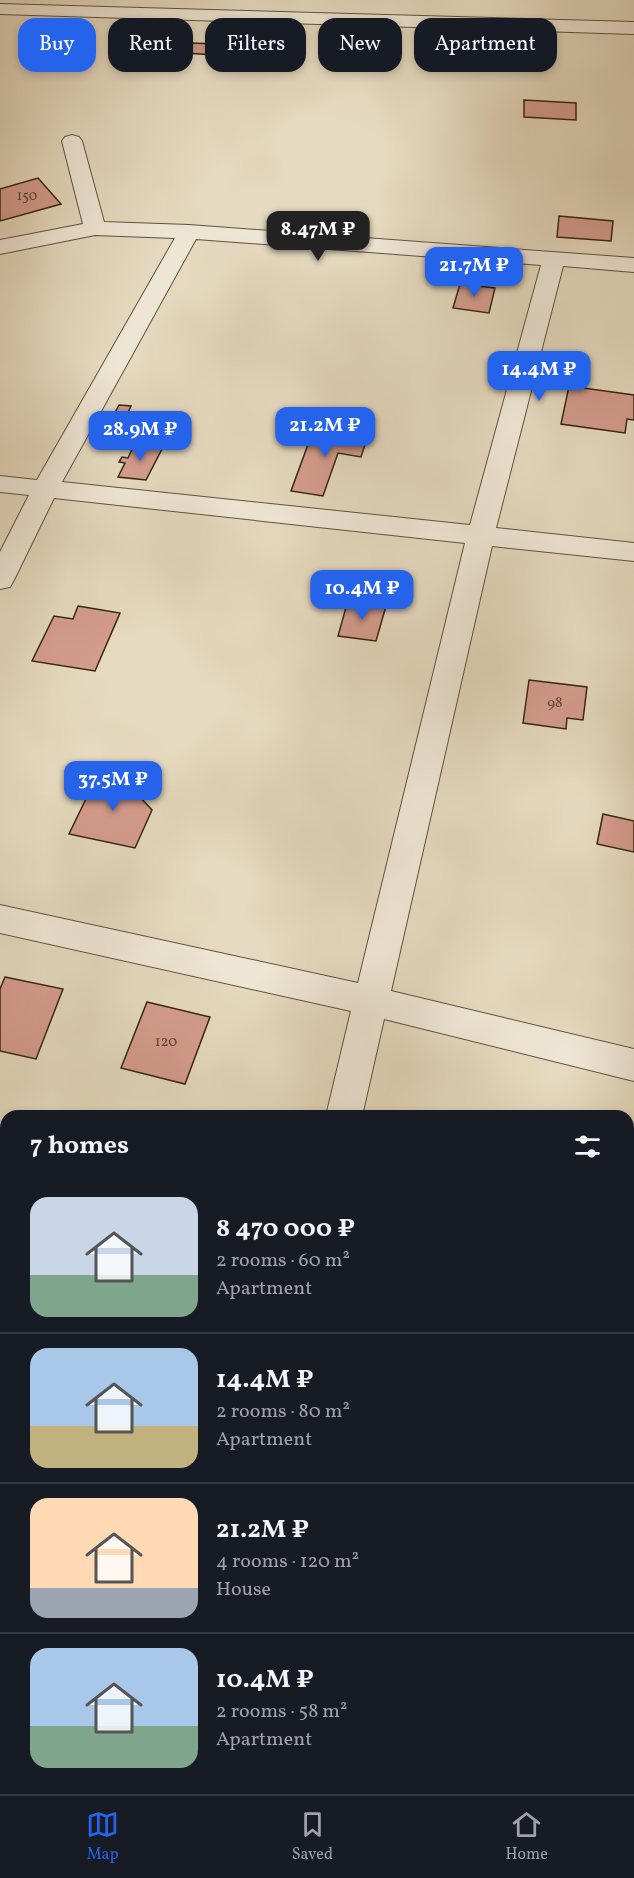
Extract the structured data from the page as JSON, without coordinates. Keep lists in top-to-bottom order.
{
  "house_numbers": ["150", "98", "120"],
  "page": {
    "chip": [
      "Buy",
      "Rent",
      "Filters",
      "New",
      "Apartment"
    ],
    "price": [
      "8.47M ₽",
      "21.7M ₽",
      "14.4M ₽",
      "21.2M ₽",
      "28.9M ₽",
      "10.4M ₽",
      "37.5M ₽"
    ],
    "heading": "7 homes",
    "list": [
      {
        "name": "8 470 000 ₽",
        "note": "2 rooms · 60 m² · Apartment"
      },
      {
        "name": "14.4M ₽",
        "note": "2 rooms · 80 m² · Apartment"
      },
      {
        "name": "21.2M ₽",
        "note": "4 rooms · 120 m² · House"
      },
      {
        "name": "10.4M ₽",
        "note": "2 rooms · 58 m² · Apartment"
      }
    ],
    "tabs": ["Map", "Saved", "Home"]
  }
}
